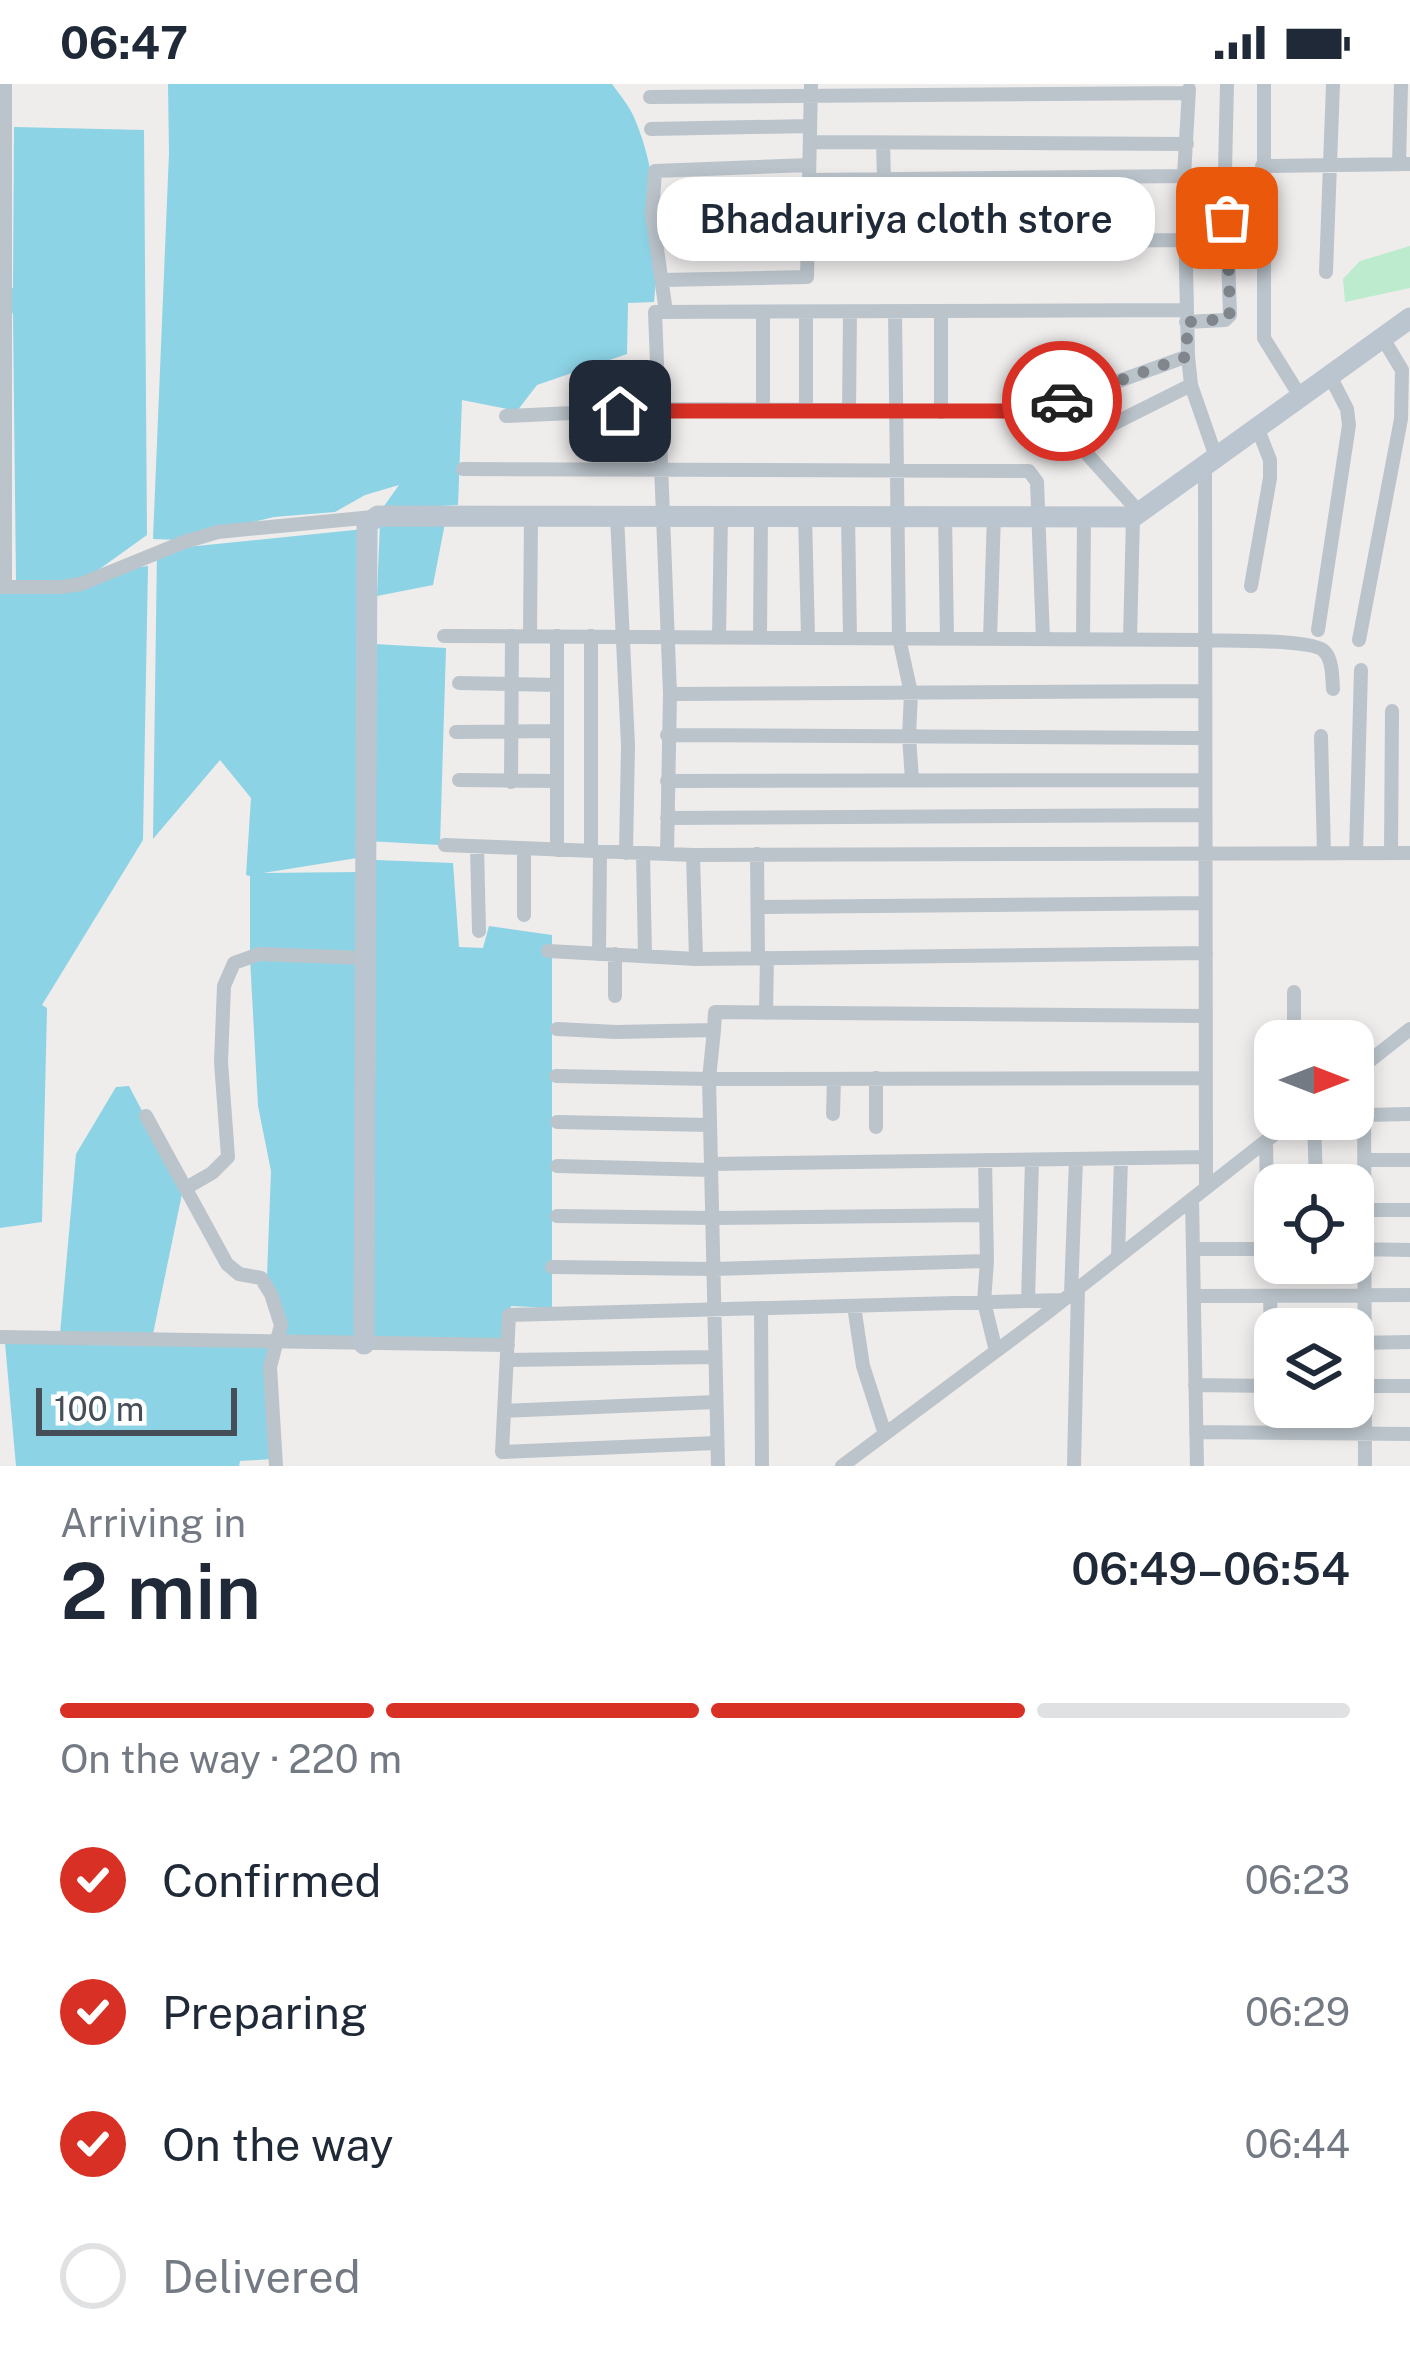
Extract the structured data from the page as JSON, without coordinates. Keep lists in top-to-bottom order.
{
  "places": ["Bhadauriya cloth store"],
  "scale_bar": "100 m",
  "north": "right",
  "page": {
    "status": "06:47",
    "bubble": "Bhadauriya cloth store",
    "scale": "100 m",
    "heading": ["2 min", "Arriving in", "06:49–06:54"],
    "bar": "On the way · 220 m",
    "list": [
      ["Confirmed", "06:23"],
      ["Preparing", "06:29"],
      ["On the way", "06:44"],
      "Delivered"
    ]
  }
}
